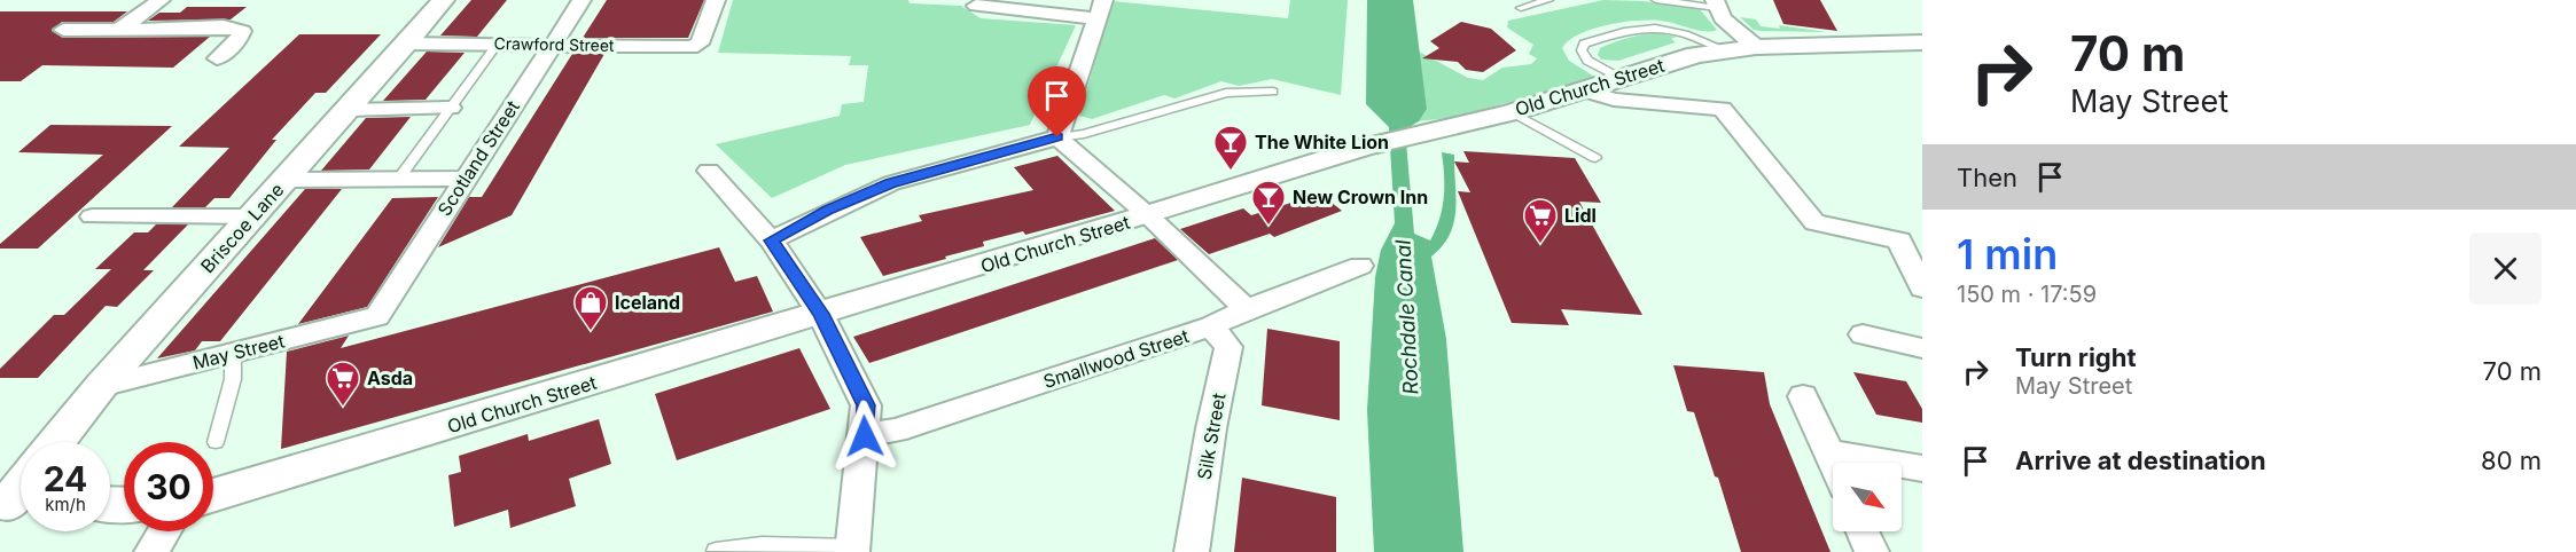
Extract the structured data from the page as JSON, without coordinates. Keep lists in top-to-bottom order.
{
  "streets": {
    "street": [
      "Crawford Street",
      "Old Church Street",
      "Scotland Street",
      "Briscoe Lane",
      "May Street",
      "Smallwood Street",
      "Silk Street"
    ]
  },
  "crossings": [
    ["Crawford Street", "Scotland Street"],
    ["Crawford Street", "Briscoe Lane"],
    ["Scotland Street", "May Street"],
    ["Briscoe Lane", "May Street"],
    ["Smallwood Street", "Silk Street"]
  ],
  "water": ["Rochdale Canal"],
  "places": {
    "bar": ["The White Lion", "New Crown Inn"],
    "supermarket": ["Lidl", "Asda"],
    "shop": ["Iceland"]
  },
  "north": "bottom right",
  "page": {
    "turn": ["70 m", "May Street"],
    "then": "Then",
    "heading": ["1 min", "150 m · 17:59"],
    "list": [
      {
        "name": "Turn right",
        "note": "May Street",
        "value": "70 m"
      },
      {
        "name": "Arrive at destination",
        "value": "80 m"
      }
    ],
    "speed": "24 km/h",
    "limit": "30"
  }
}
